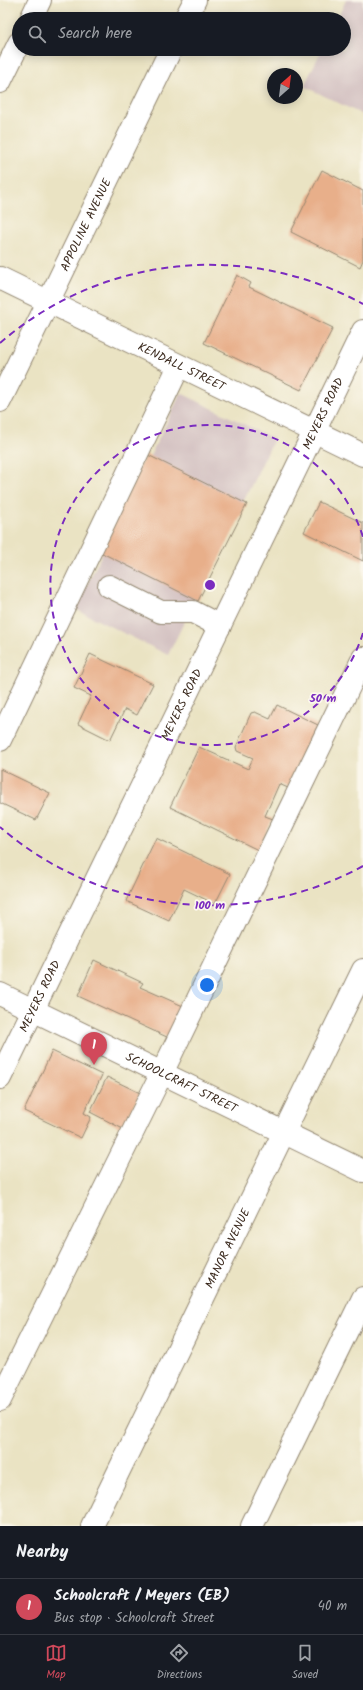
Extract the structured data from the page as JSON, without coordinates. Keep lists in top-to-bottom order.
{
  "streets": {
    "street": [
      "APPOLINE AVENUE",
      "KENDALL STREET",
      "MEYERS ROAD",
      "SCHOOLCRAFT STREET",
      "MANOR AVENUE"
    ]
  },
  "crossings": [
    ["APPOLINE AVENUE", "KENDALL STREET"],
    ["KENDALL STREET", "MEYERS ROAD"],
    ["MEYERS ROAD", "SCHOOLCRAFT STREET"],
    ["SCHOOLCRAFT STREET", "MANOR AVENUE"]
  ],
  "north": "top right",
  "page": {
    "search": "Search here",
    "pins": "1",
    "heading": "Nearby",
    "list": [
      {
        "mark": "1",
        "name": "Schoolcraft / Meyers (EB)",
        "note": "Bus stop · Schoolcraft Street",
        "value": "40 m"
      }
    ],
    "nav": ["Map", "Directions", "Saved"]
  },
  "rings": ["50 m", "100 m"]
}
